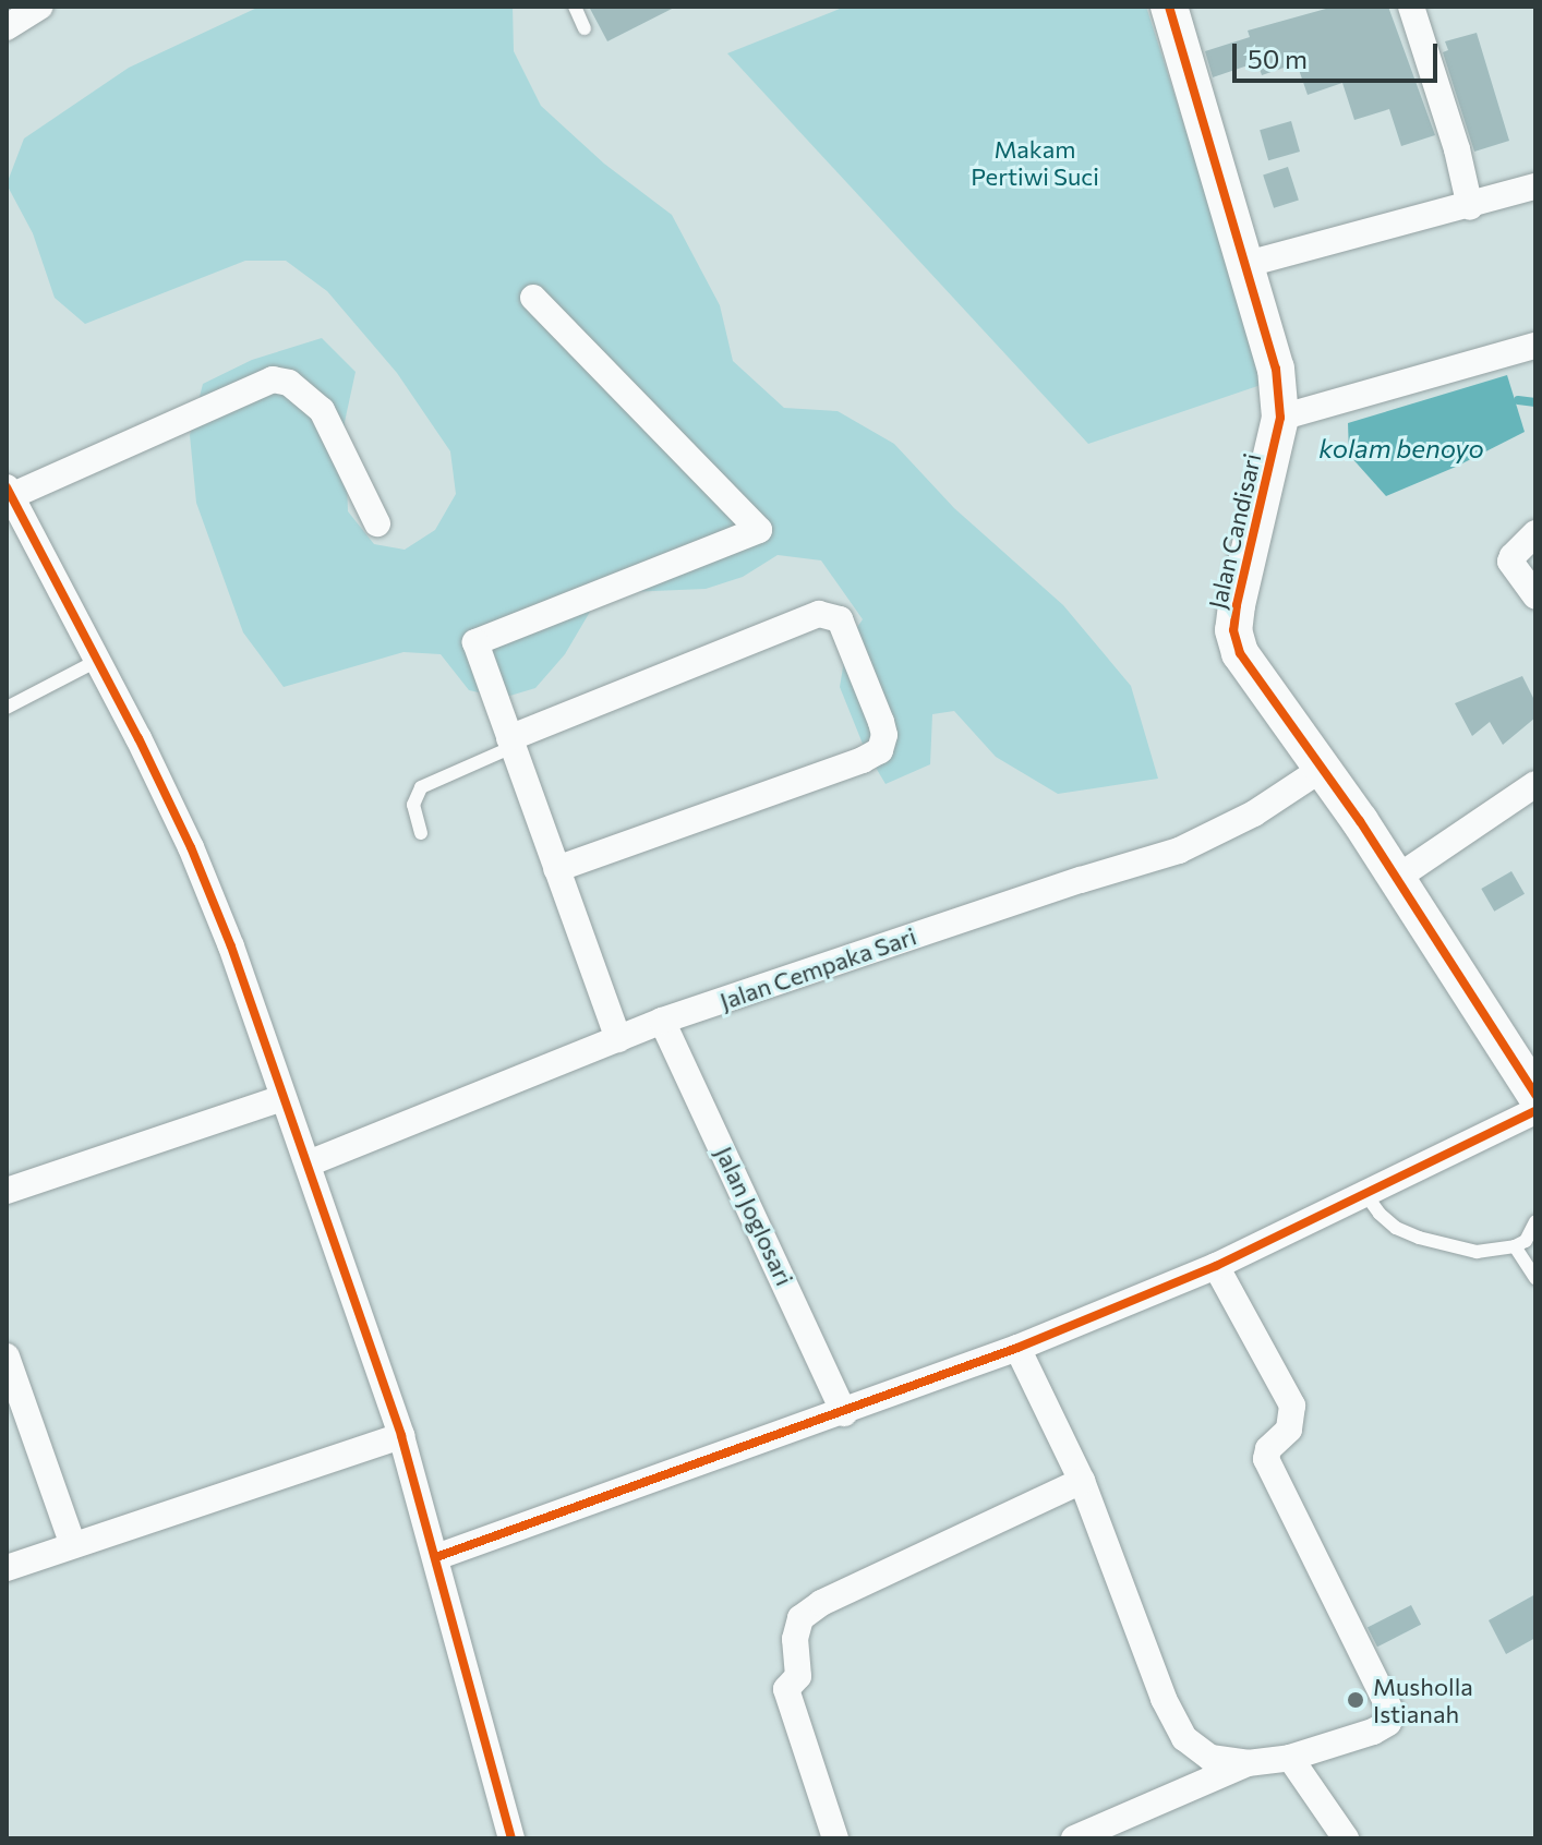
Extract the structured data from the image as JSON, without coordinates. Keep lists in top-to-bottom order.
{
  "streets": {
    "street": ["Jalan Candisari", "Jalan Cempaka Sari", "Jalan Joglosari"]
  },
  "crossings": [
    ["Jalan Candisari", "Jalan Cempaka Sari"],
    ["Jalan Cempaka Sari", "Jalan Joglosari"]
  ],
  "water": ["kolam benoyo"],
  "parks": ["Makam Pertiwi Suci"],
  "places": ["Musholla Istianah"],
  "scale_bar": "50 m"
}
